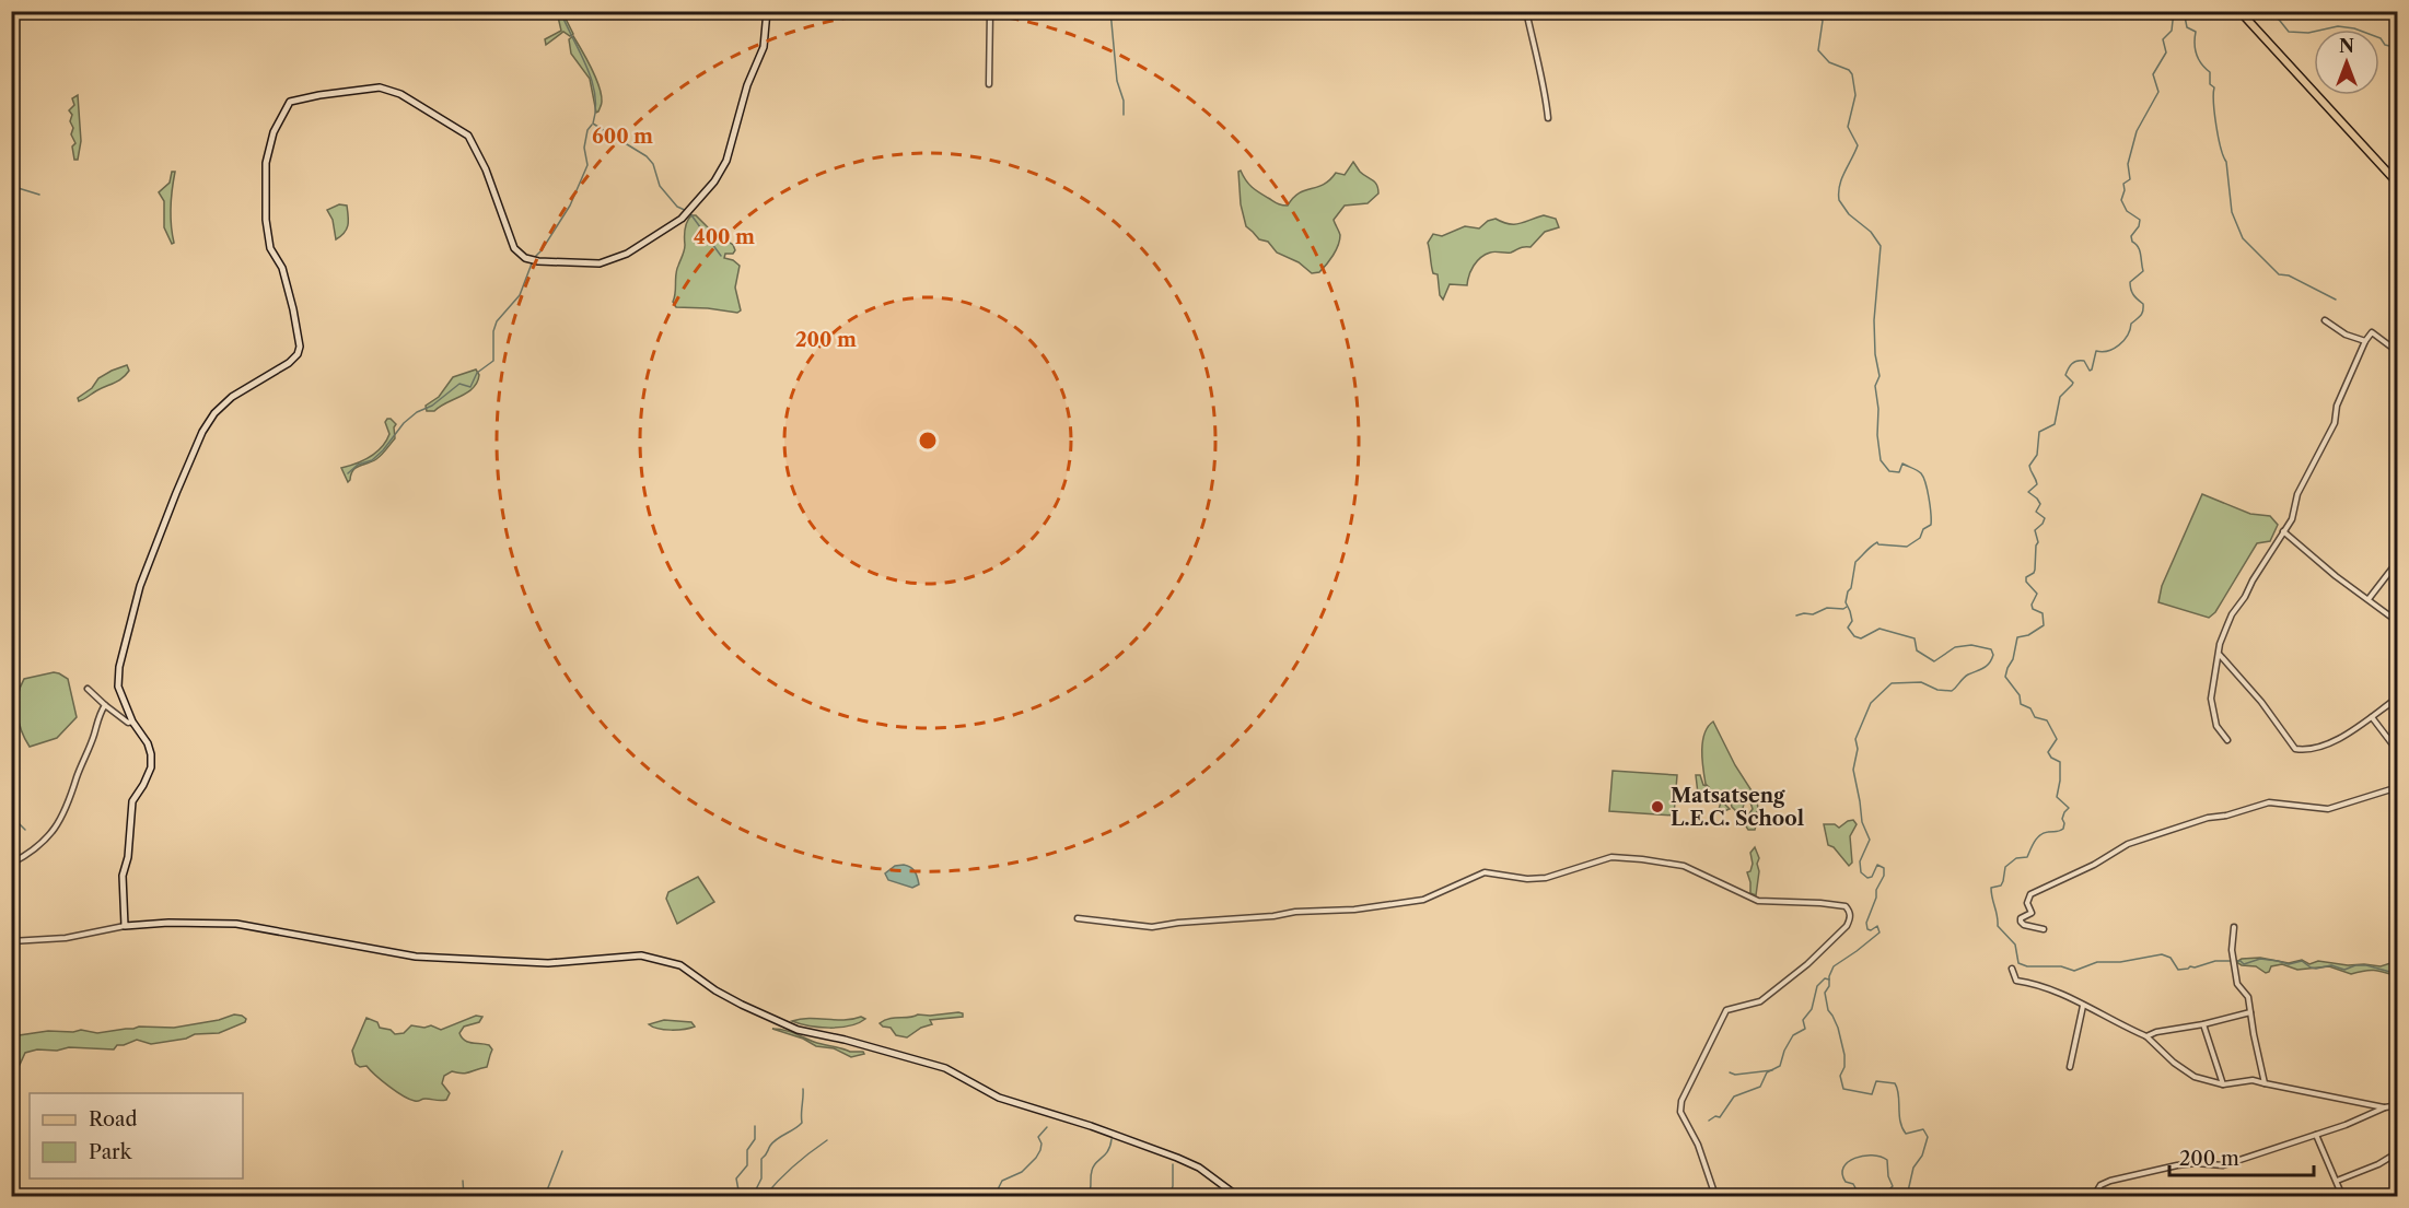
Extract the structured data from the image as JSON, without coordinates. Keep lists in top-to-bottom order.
{
  "places": ["Matsatseng L.E.C. School"],
  "legend": ["Road", "Park"],
  "scale_bar": "200 m",
  "north": "top",
  "rings": ["600 m", "400 m", "200 m"]
}
